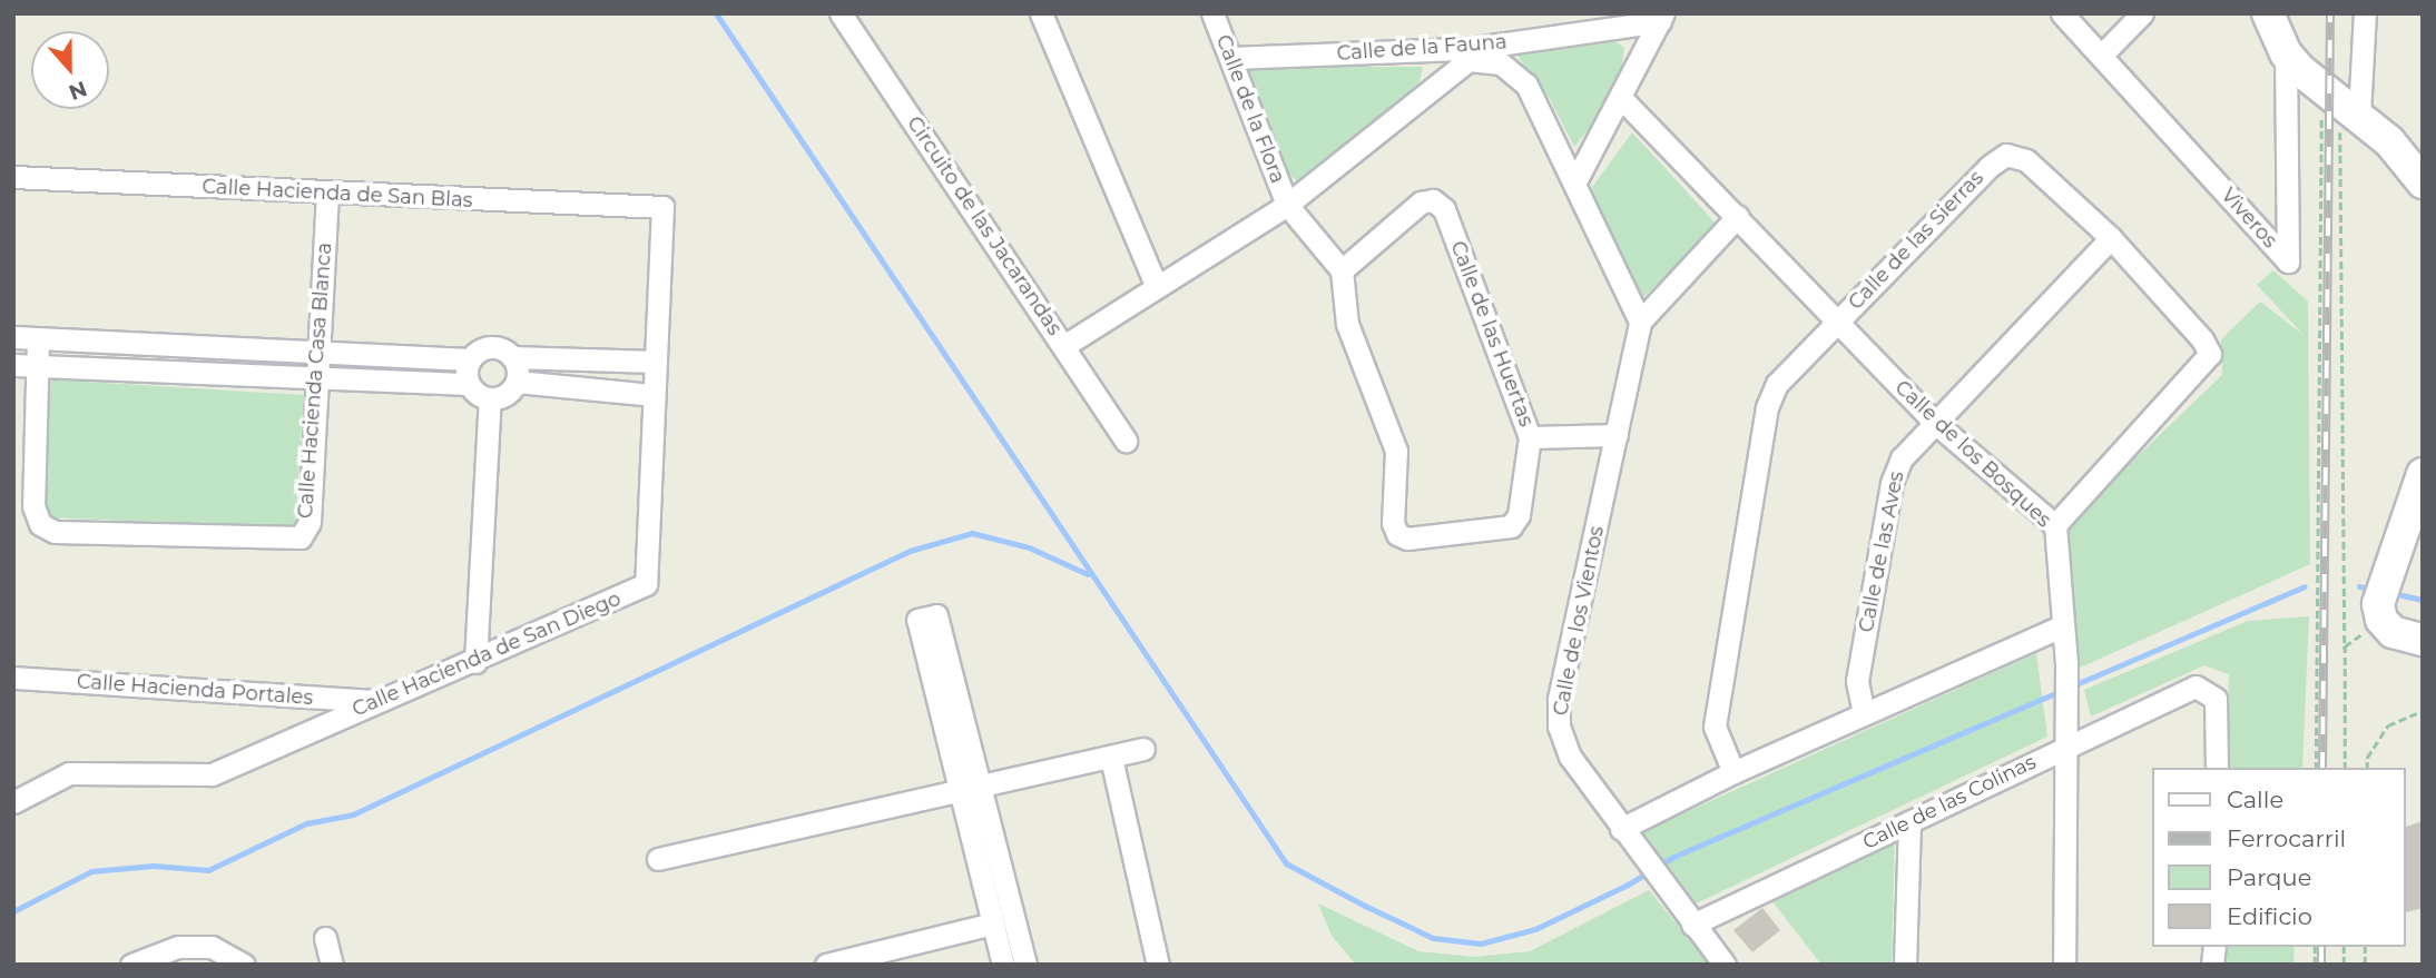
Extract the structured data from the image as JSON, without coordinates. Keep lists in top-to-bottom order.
{
  "streets": {
    "street": [
      "Calle de la Fauna",
      "Calle de la Flora",
      "Calle Hacienda de San Blas",
      "Viveros",
      "Circuito de las Jacarandas",
      "Calle de las Sierras",
      "Calle de las Huertas",
      "Calle Hacienda Casa Blanca",
      "Calle de los Bosques",
      "Calle de las Aves",
      "Calle de los Vientos",
      "Calle Hacienda de San Diego",
      "Calle Hacienda Portales",
      "Calle de las Colinas"
    ]
  },
  "crossings": [
    ["Calle de la Fauna", "Calle de la Flora"],
    ["Calle Hacienda de San Blas", "Calle Hacienda Casa Blanca"],
    ["Calle Hacienda de San Blas", "Calle Hacienda de San Diego"],
    ["Calle de las Sierras", "Calle de los Bosques"],
    ["Calle de las Sierras", "Calle de las Aves"],
    ["Calle de los Bosques", "Calle de las Aves"],
    ["Calle de los Bosques", "Calle de las Colinas"],
    ["Calle de los Vientos", "Calle de las Colinas"],
    ["Calle Hacienda de San Diego", "Calle Hacienda Portales"]
  ],
  "legend": [
    "Calle",
    "Ferrocarril",
    "Parque",
    "Edificio"
  ],
  "north": "bottom"
}
